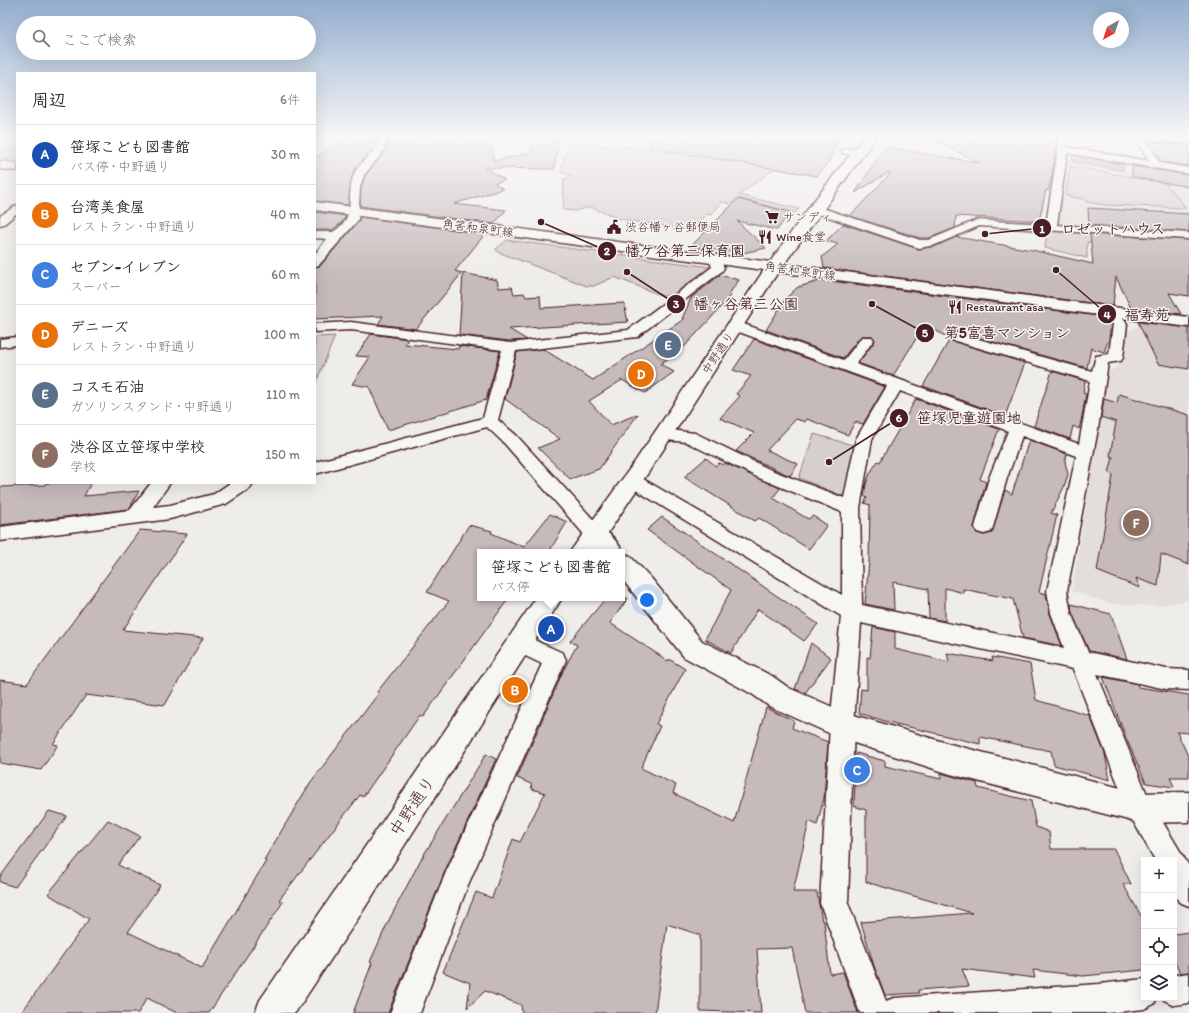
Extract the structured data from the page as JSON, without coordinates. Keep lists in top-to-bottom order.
{
  "streets": {
    "main road": ["角筈和泉町線", "中野通り"]
  },
  "crossings": [
    ["角筈和泉町線", "中野通り"]
  ],
  "places": {
    "supermarket": ["サンディ"],
    "other": [
      "幡ケ谷第三保育園",
      "ロゼットハウス",
      "福寿苑",
      "幡ヶ谷第三公園",
      "第5富喜マンション",
      "笹塚児童遊園地"
    ],
    "public building": ["渋谷幡ヶ谷郵便局"],
    "restaurant": ["Wine食堂", "Restaurant asa"]
  },
  "north": "bottom left",
  "page": {
    "search": "ここで検索",
    "heading": ["周辺", "6件"],
    "list": [
      {
        "mark": "A",
        "name": "笹塚こども図書館",
        "note": "バス停 · 中野通り",
        "value": "30 m"
      },
      {
        "mark": "B",
        "name": "台湾美食屋",
        "note": "レストラン · 中野通り",
        "value": "40 m"
      },
      {
        "mark": "C",
        "name": "セブン-イレブン",
        "note": "スーパー",
        "value": "60 m"
      },
      {
        "mark": "D",
        "name": "デニーズ",
        "note": "レストラン · 中野通り",
        "value": "100 m"
      },
      {
        "mark": "E",
        "name": "コスモ石油",
        "note": "ガソリンスタンド · 中野通り",
        "value": "110 m"
      },
      {
        "mark": "F",
        "name": "渋谷区立笹塚中学校",
        "note": "学校",
        "value": "150 m"
      }
    ],
    "pins": [
      "E",
      "D",
      "F",
      "A",
      "B",
      "C"
    ],
    "popup": ["笹塚こども図書館", "バス停"],
    "map_buttons": ["+", "−"]
  }
}
